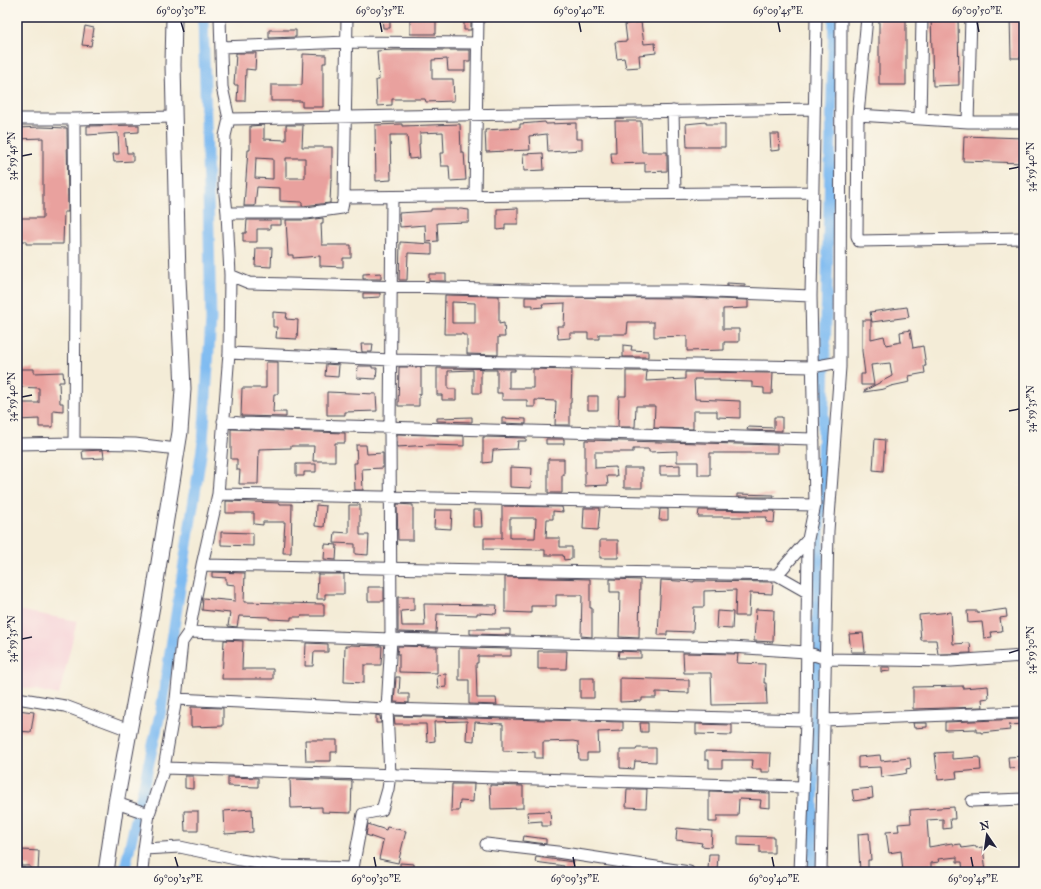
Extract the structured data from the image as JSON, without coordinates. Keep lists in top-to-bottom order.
{
  "north": "top",
  "coordinates": [
    "69°09'30\"E",
    "69°09'35\"E",
    "69°09'40\"E",
    "69°09'45\"E",
    "69°09'50\"E",
    "34°59'45\"N",
    "34°59'40\"N",
    "34°59'35\"N",
    "34°59'30\"N",
    "69°09'25\"E"
  ]
}
